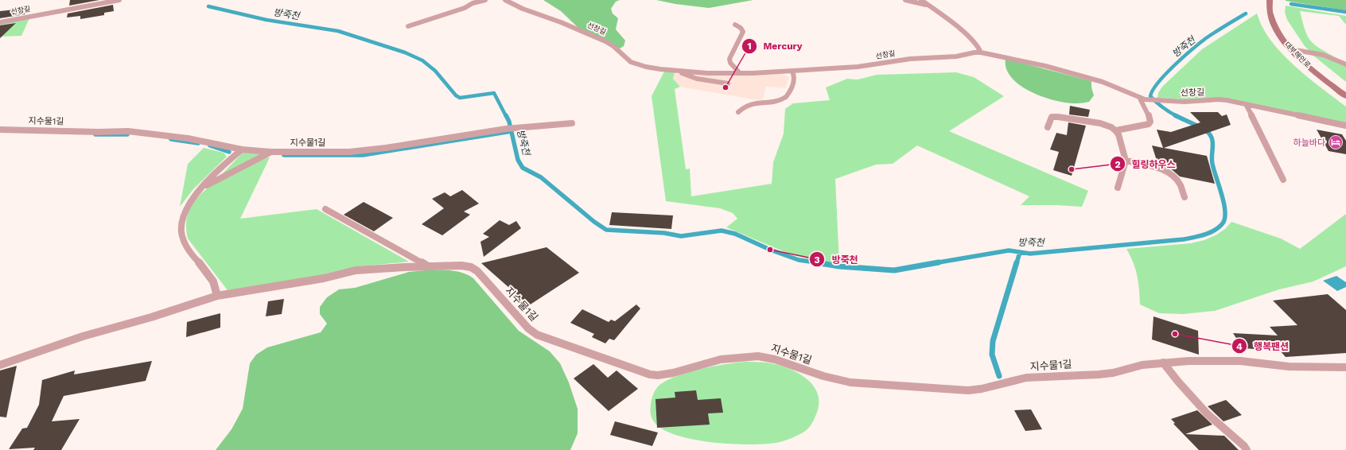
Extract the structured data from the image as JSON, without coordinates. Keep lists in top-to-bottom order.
{
  "streets": {
    "street": ["대부해안로"],
    "lane": ["선창길", "지수물1길"]
  },
  "water": ["방죽천"],
  "places": {
    "other": [
      "Mercury",
      "힐링하우스",
      "방죽천",
      "행복팬션"
    ],
    "hotel": ["하늘바다"]
  }
}
